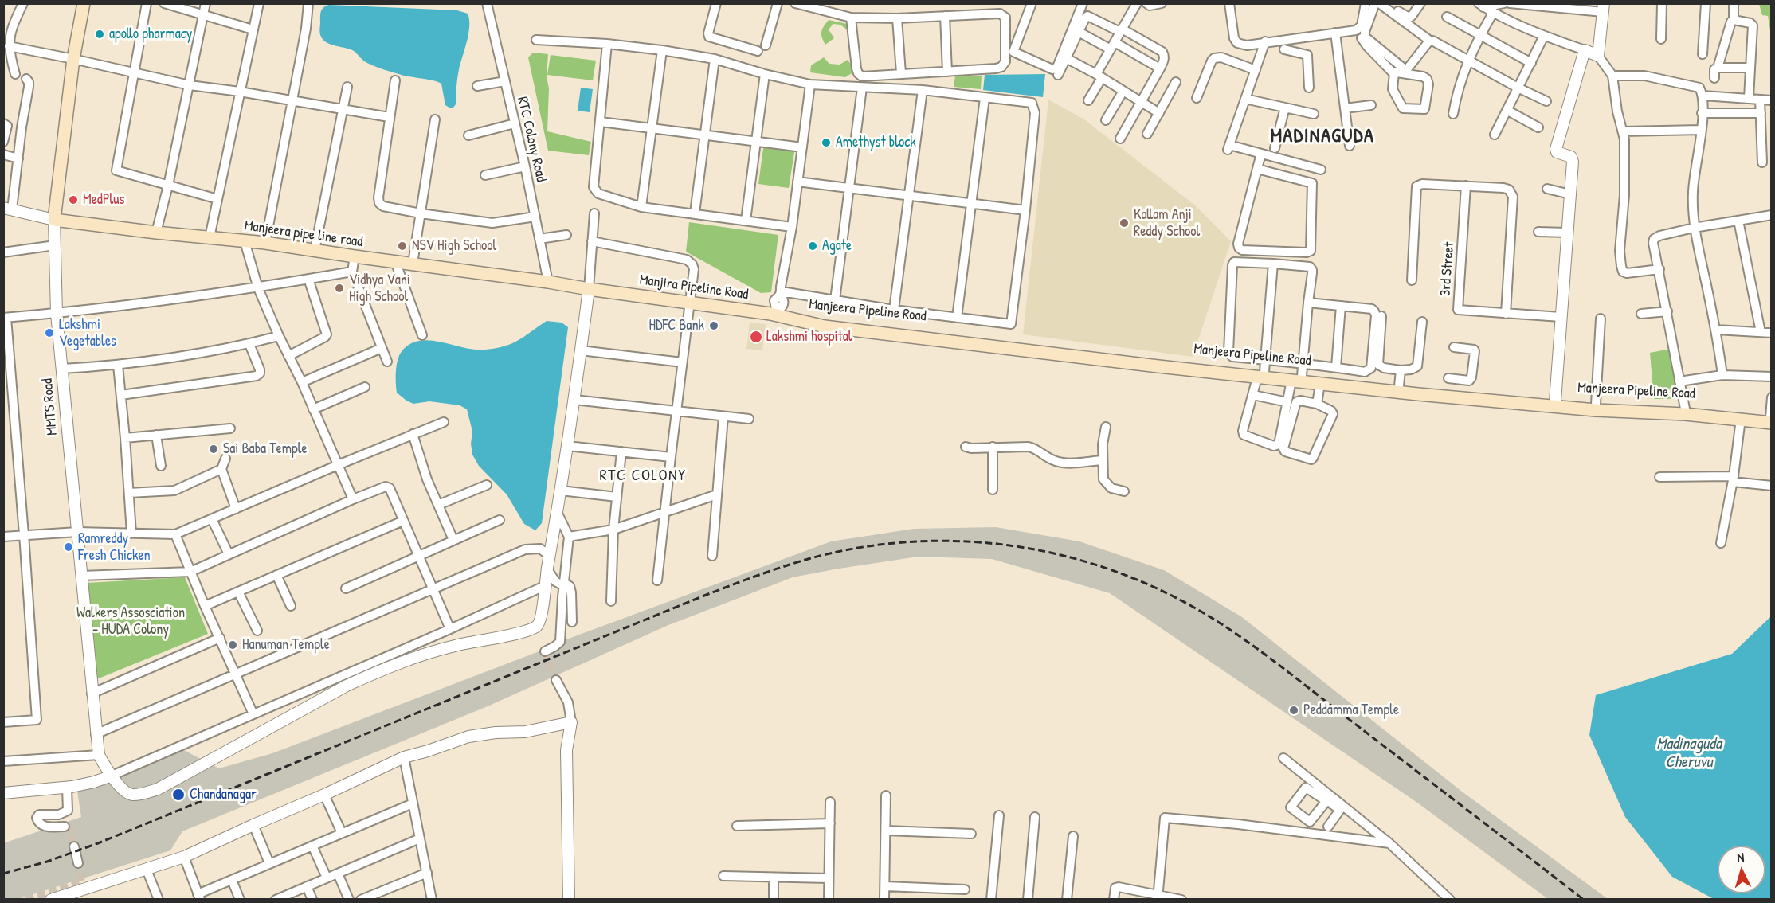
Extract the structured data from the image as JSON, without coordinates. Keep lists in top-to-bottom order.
{
  "streets": {
    "main road": [
      "Manjeera pipe line road",
      "Manjira Pipeline Road",
      "Manjeera Pipeline Road",
      "MMTS Road"
    ],
    "street": ["RTC Colony Road", "3rd Street"]
  },
  "crossings": [
    ["RTC Colony Road", "Manjeera pipe line road"],
    ["RTC Colony Road", "Manjira Pipeline Road"],
    ["Manjeera pipe line road", "Manjira Pipeline Road"],
    ["Manjeera pipe line road", "MMTS Road"],
    ["Manjira Pipeline Road", "Manjeera Pipeline Road"]
  ],
  "districts": ["MADINAGUDA", "RTC COLONY"],
  "water": ["Madinaguda Cheruvu"],
  "parks": ["Walkers Assosciation - HUDA Colony"],
  "places": [
    "apollo pharmacy",
    "Amethyst block",
    "MedPlus",
    "Kallam Anji Reddy School",
    "NSV High School",
    "Agate",
    "Vidhya Vani High School",
    "HDFC Bank",
    "Lakshmi Vegetables",
    "Lakshmi hospital",
    "Sai Baba Temple",
    "Ramreddy Fresh Chicken",
    "Hanuman Temple",
    "Peddamma Temple",
    "Chandanagar"
  ],
  "north": "top"
}
